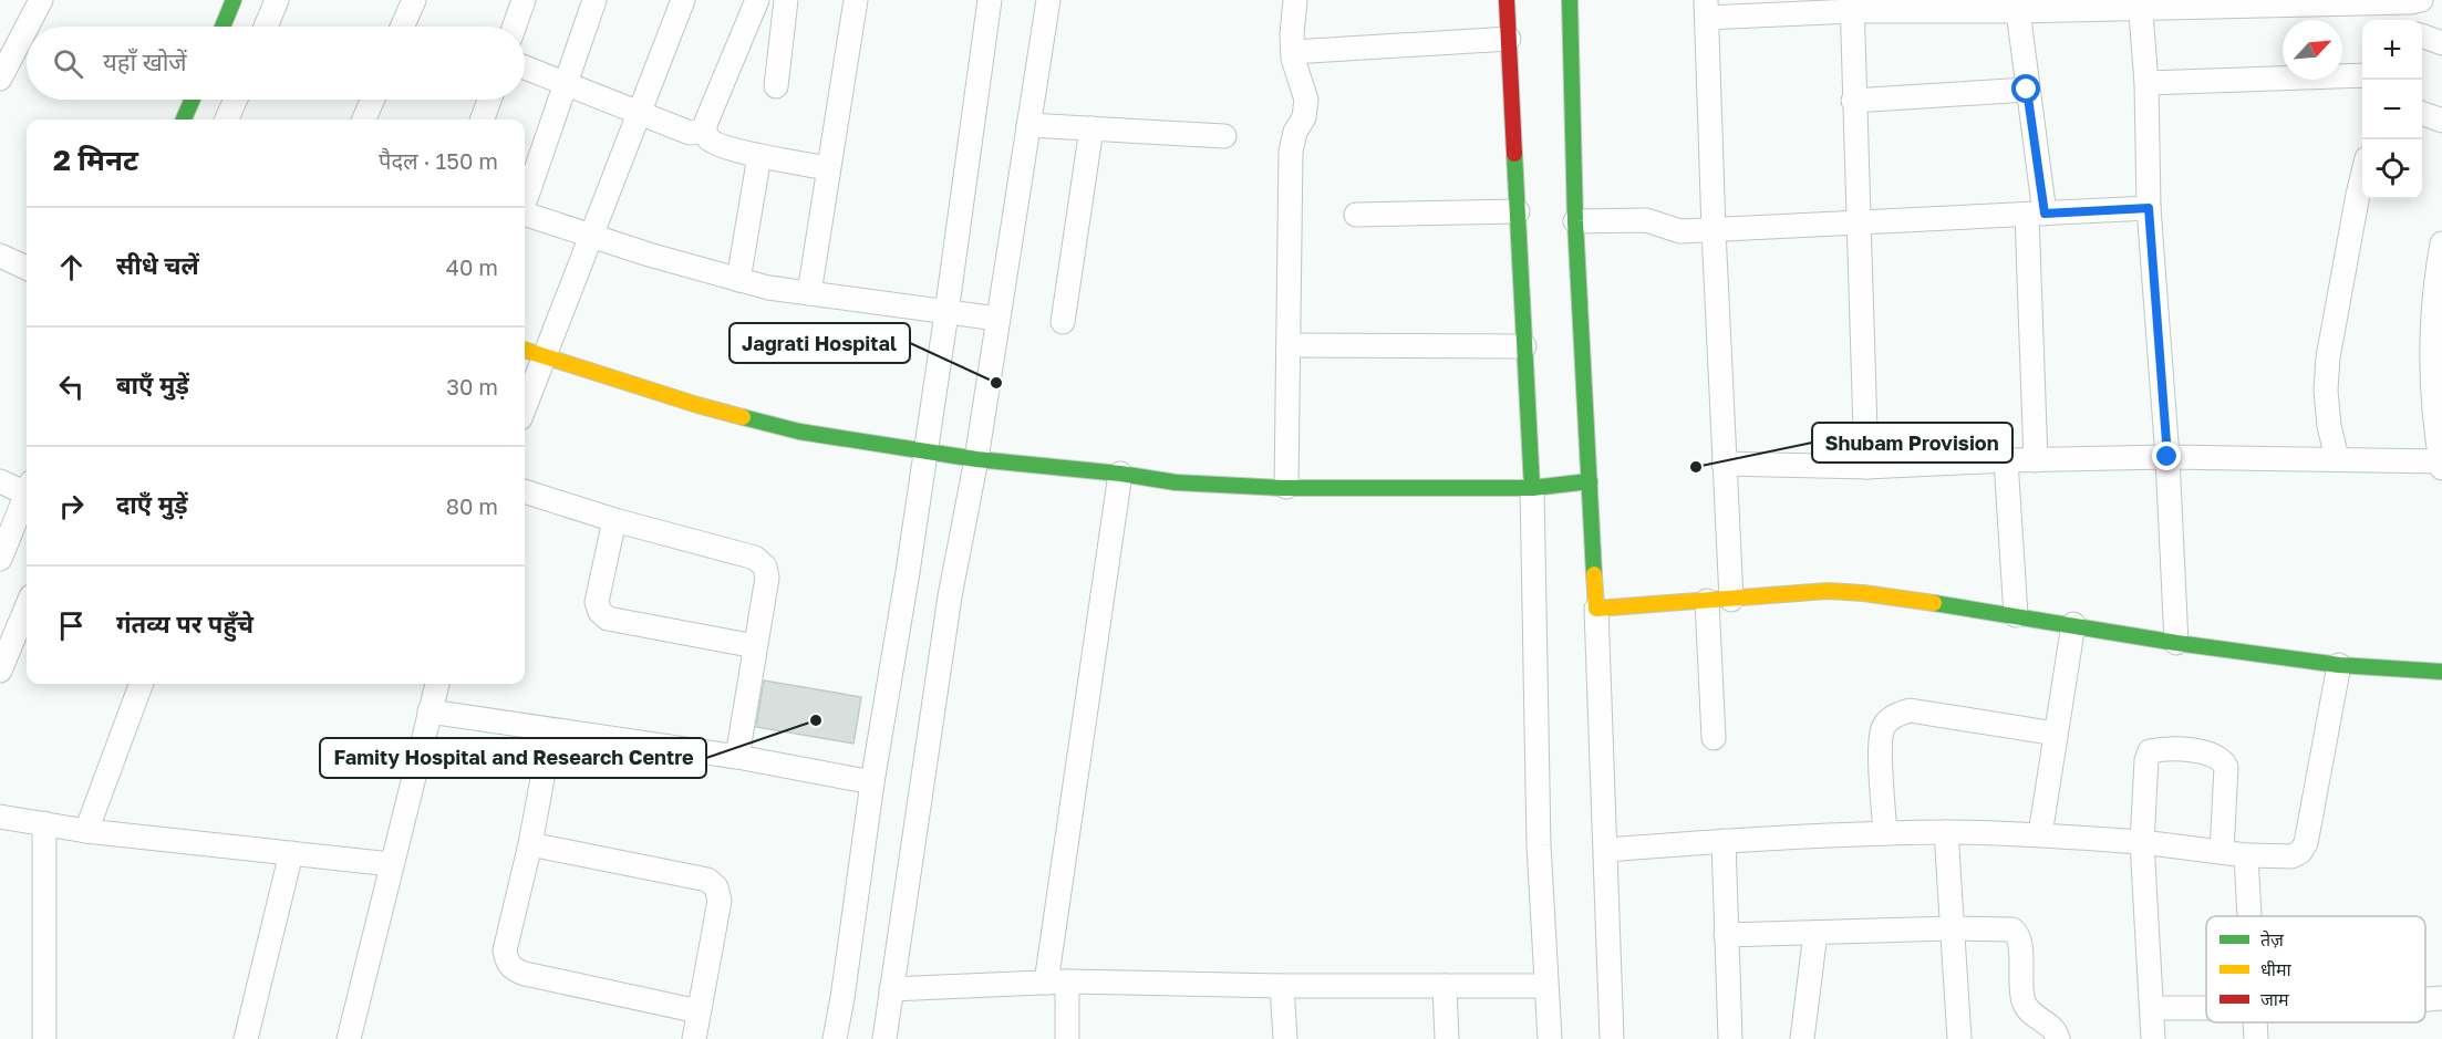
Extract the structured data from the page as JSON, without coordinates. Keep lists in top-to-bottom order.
{
  "places": ["Jagrati Hospital", "Shubam Provision", "Famity Hospital and Research Centre"],
  "legend": ["तेज़", "धीमा", "जाम"],
  "north": "top right",
  "page": {
    "map_buttons": ["+", "−"],
    "search": "यहाँ खोजें",
    "heading": ["2 मिनट", "पैदल · 150 m"],
    "list": [
      ["सीधे चलें", "40 m"],
      ["बाएँ मुड़ें", "30 m"],
      ["दाएँ मुड़ें", "80 m"],
      "गंतव्य पर पहुँचे"
    ]
  }
}
